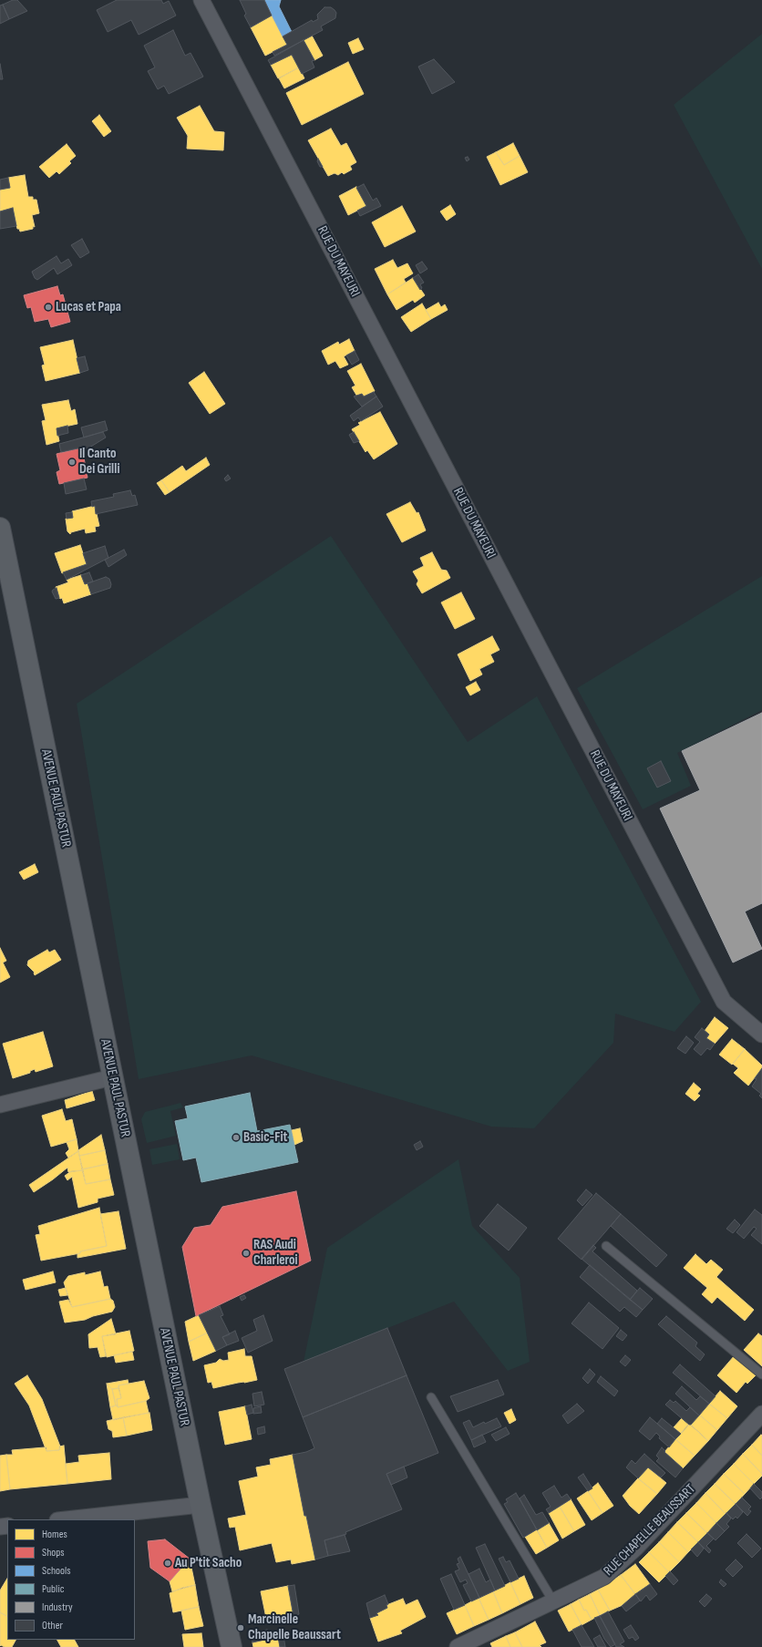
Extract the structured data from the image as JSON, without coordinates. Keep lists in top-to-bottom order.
{
  "streets": {
    "main road": ["AVENUE PAUL PASTUR"],
    "street": ["RUE DU MAYEURI", "RUE CHAPELLE BEAUSSART"]
  },
  "places": [
    "Lucas et Papa",
    "Il Canto Dei Grilli",
    "Basic-Fit",
    "RAS Audi Charleroi",
    "Au P'tit Sacho",
    "Marcinelle Chapelle Beaussart"
  ],
  "legend": [
    "Homes",
    "Shops",
    "Schools",
    "Public",
    "Industry",
    "Other"
  ]
}
